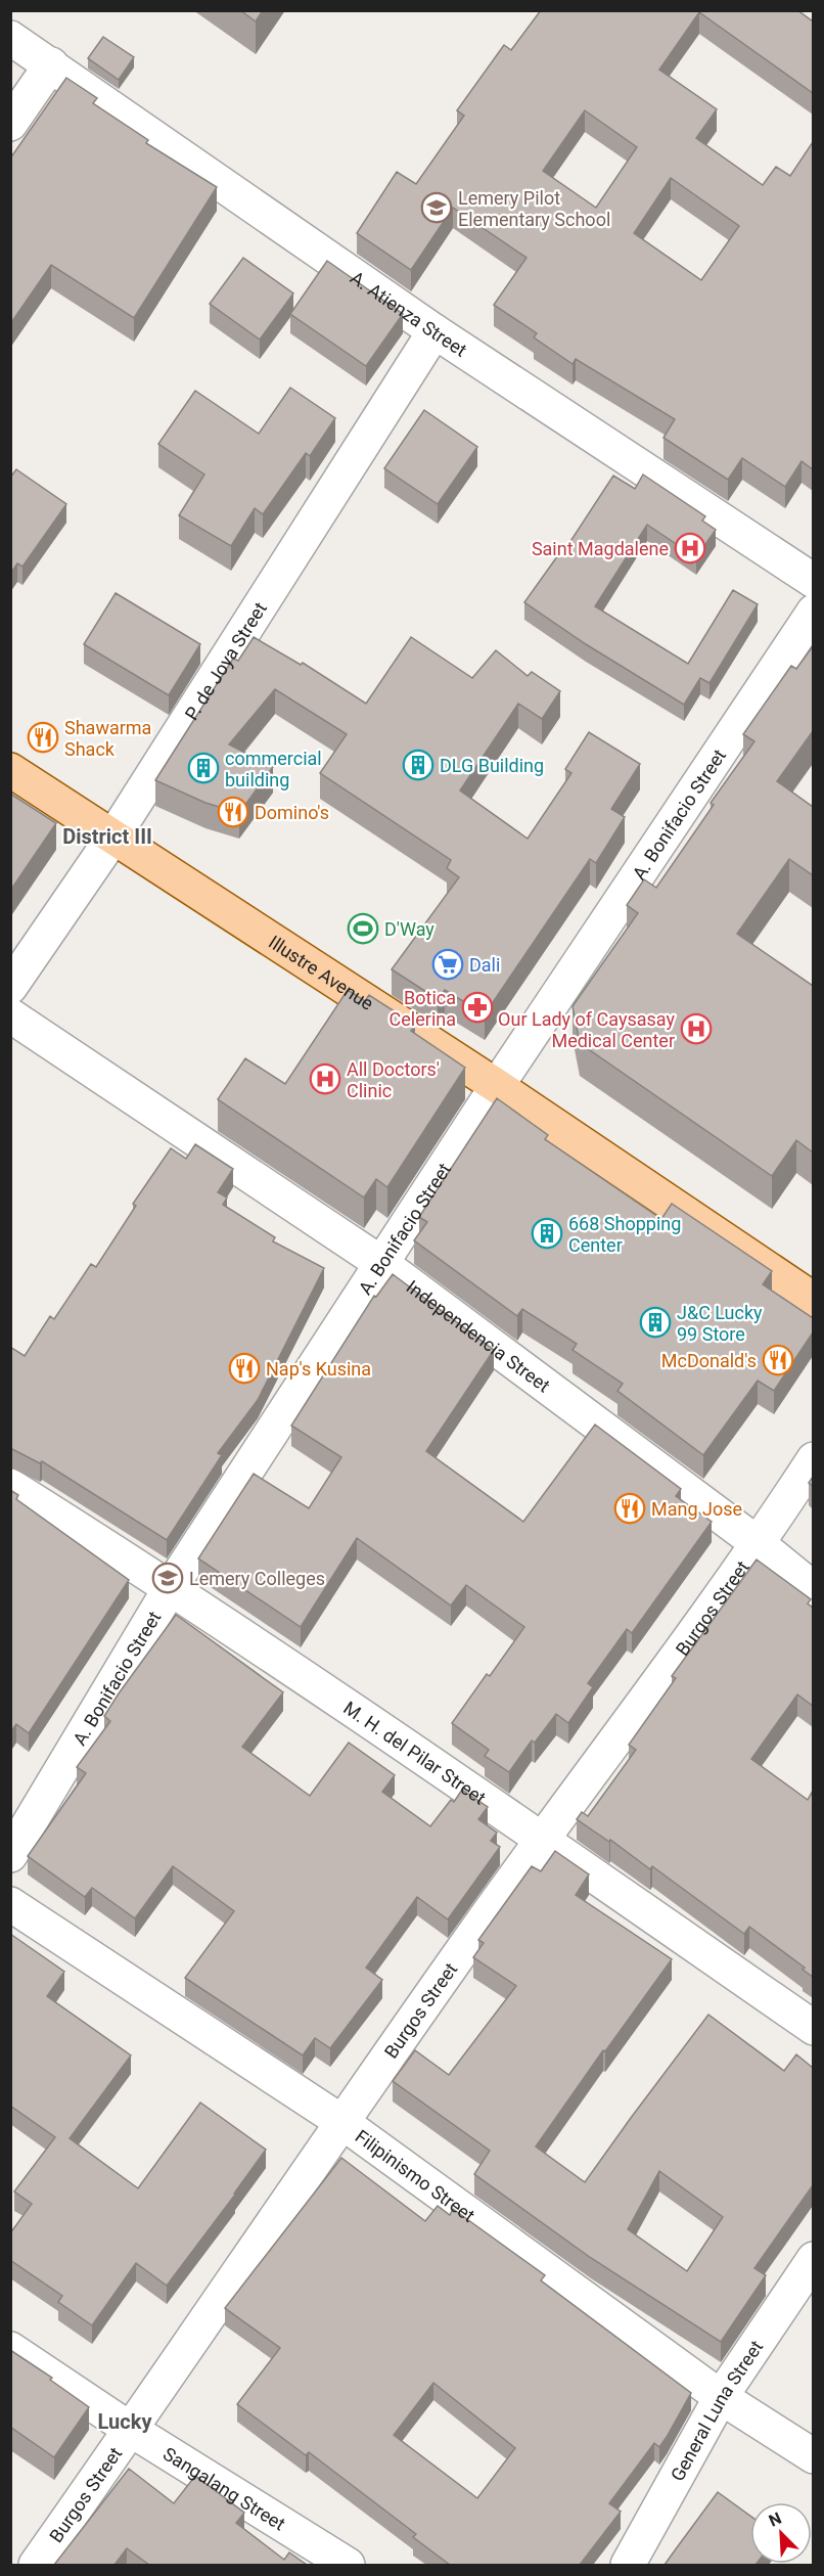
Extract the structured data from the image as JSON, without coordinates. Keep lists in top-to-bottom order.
{
  "streets": {
    "main road": ["Illustre Avenue"],
    "street": [
      "A. Atienza Street",
      "P. de Joya Street",
      "A. Bonifacio Street",
      "Independencia Street",
      "Burgos Street",
      "M. H. del Pilar Street",
      "Filipinismo Street",
      "General Luna Street",
      "Sangalang Street"
    ]
  },
  "crossings": [
    ["A. Atienza Street", "P. de Joya Street"],
    ["P. de Joya Street", "Illustre Avenue"],
    ["A. Bonifacio Street", "Illustre Avenue"],
    ["A. Bonifacio Street", "Independencia Street"],
    ["A. Bonifacio Street", "M. H. del Pilar Street"],
    ["Independencia Street", "Burgos Street"],
    ["Burgos Street", "M. H. del Pilar Street"],
    ["Burgos Street", "Filipinismo Street"],
    ["Burgos Street", "Sangalang Street"],
    ["Filipinismo Street", "General Luna Street"]
  ],
  "districts": ["District III", "Lucky"],
  "places": {
    "school or university": ["Lemery Pilot Elementary School", "Lemery Colleges"],
    "hospital": ["Saint Magdalene", "Our Lady of Caysasay Medical Center", "All Doctors' Clinic"],
    "restaurant": [
      "Shawarma Shack",
      "Domino's",
      "McDonald's",
      "Nap's Kusina",
      "Mang Jose"
    ],
    "building": [
      "DLG Building",
      "commercial building",
      "668 Shopping Center",
      "J&C Lucky 99 Store"
    ],
    "sports": ["D'Way"],
    "supermarket": ["Dali"],
    "pharmacy": ["Botica Celerina"]
  },
  "north": "top left"
}
